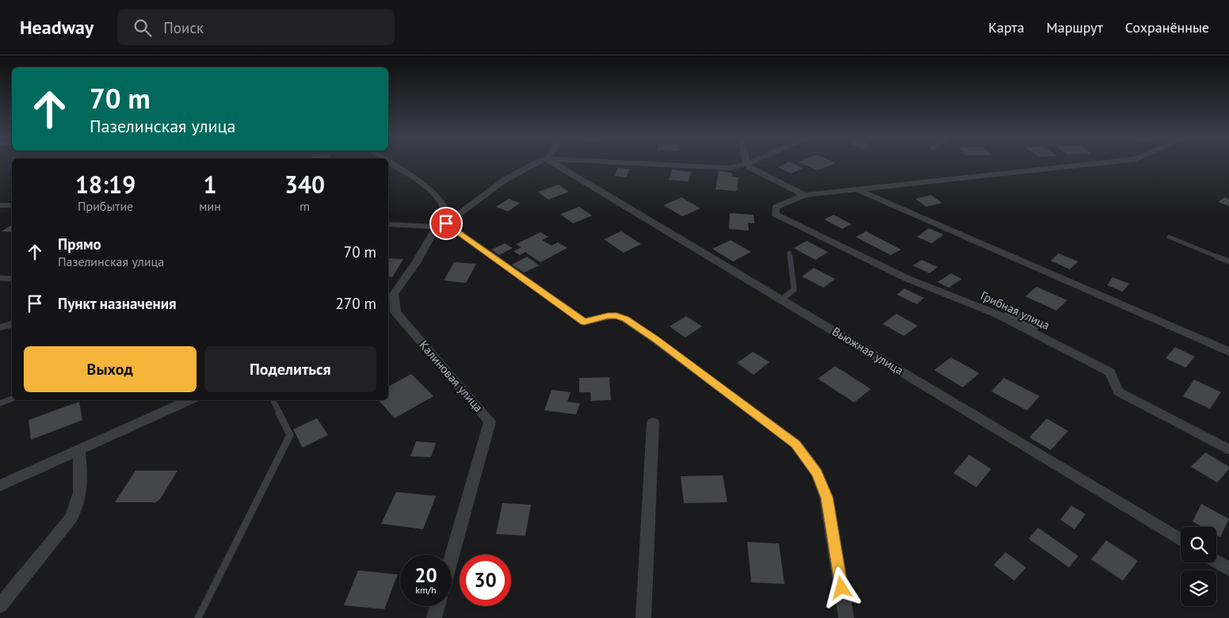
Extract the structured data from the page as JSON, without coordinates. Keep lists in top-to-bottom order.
{
  "streets": {
    "street": ["Грибная улица", "Вьюжная улица", "Калиновая улица"]
  },
  "page": {
    "header": "Headway",
    "search": "Поиск",
    "nav": ["Карта", "Маршрут", "Сохранённые"],
    "turn": ["70 m", "Пазелинская улица"],
    "eta": [
      "18:19",
      "Прибытие",
      "1",
      "мин",
      "340",
      "m"
    ],
    "list": [
      {
        "name": "Прямо",
        "note": "Пазелинская улица",
        "value": "70 m"
      },
      {
        "name": "Пункт назначения",
        "value": "270 m"
      }
    ],
    "buttons": ["Выход", "Поделиться"],
    "speed": "20 km/h",
    "limit": "30"
  }
}
